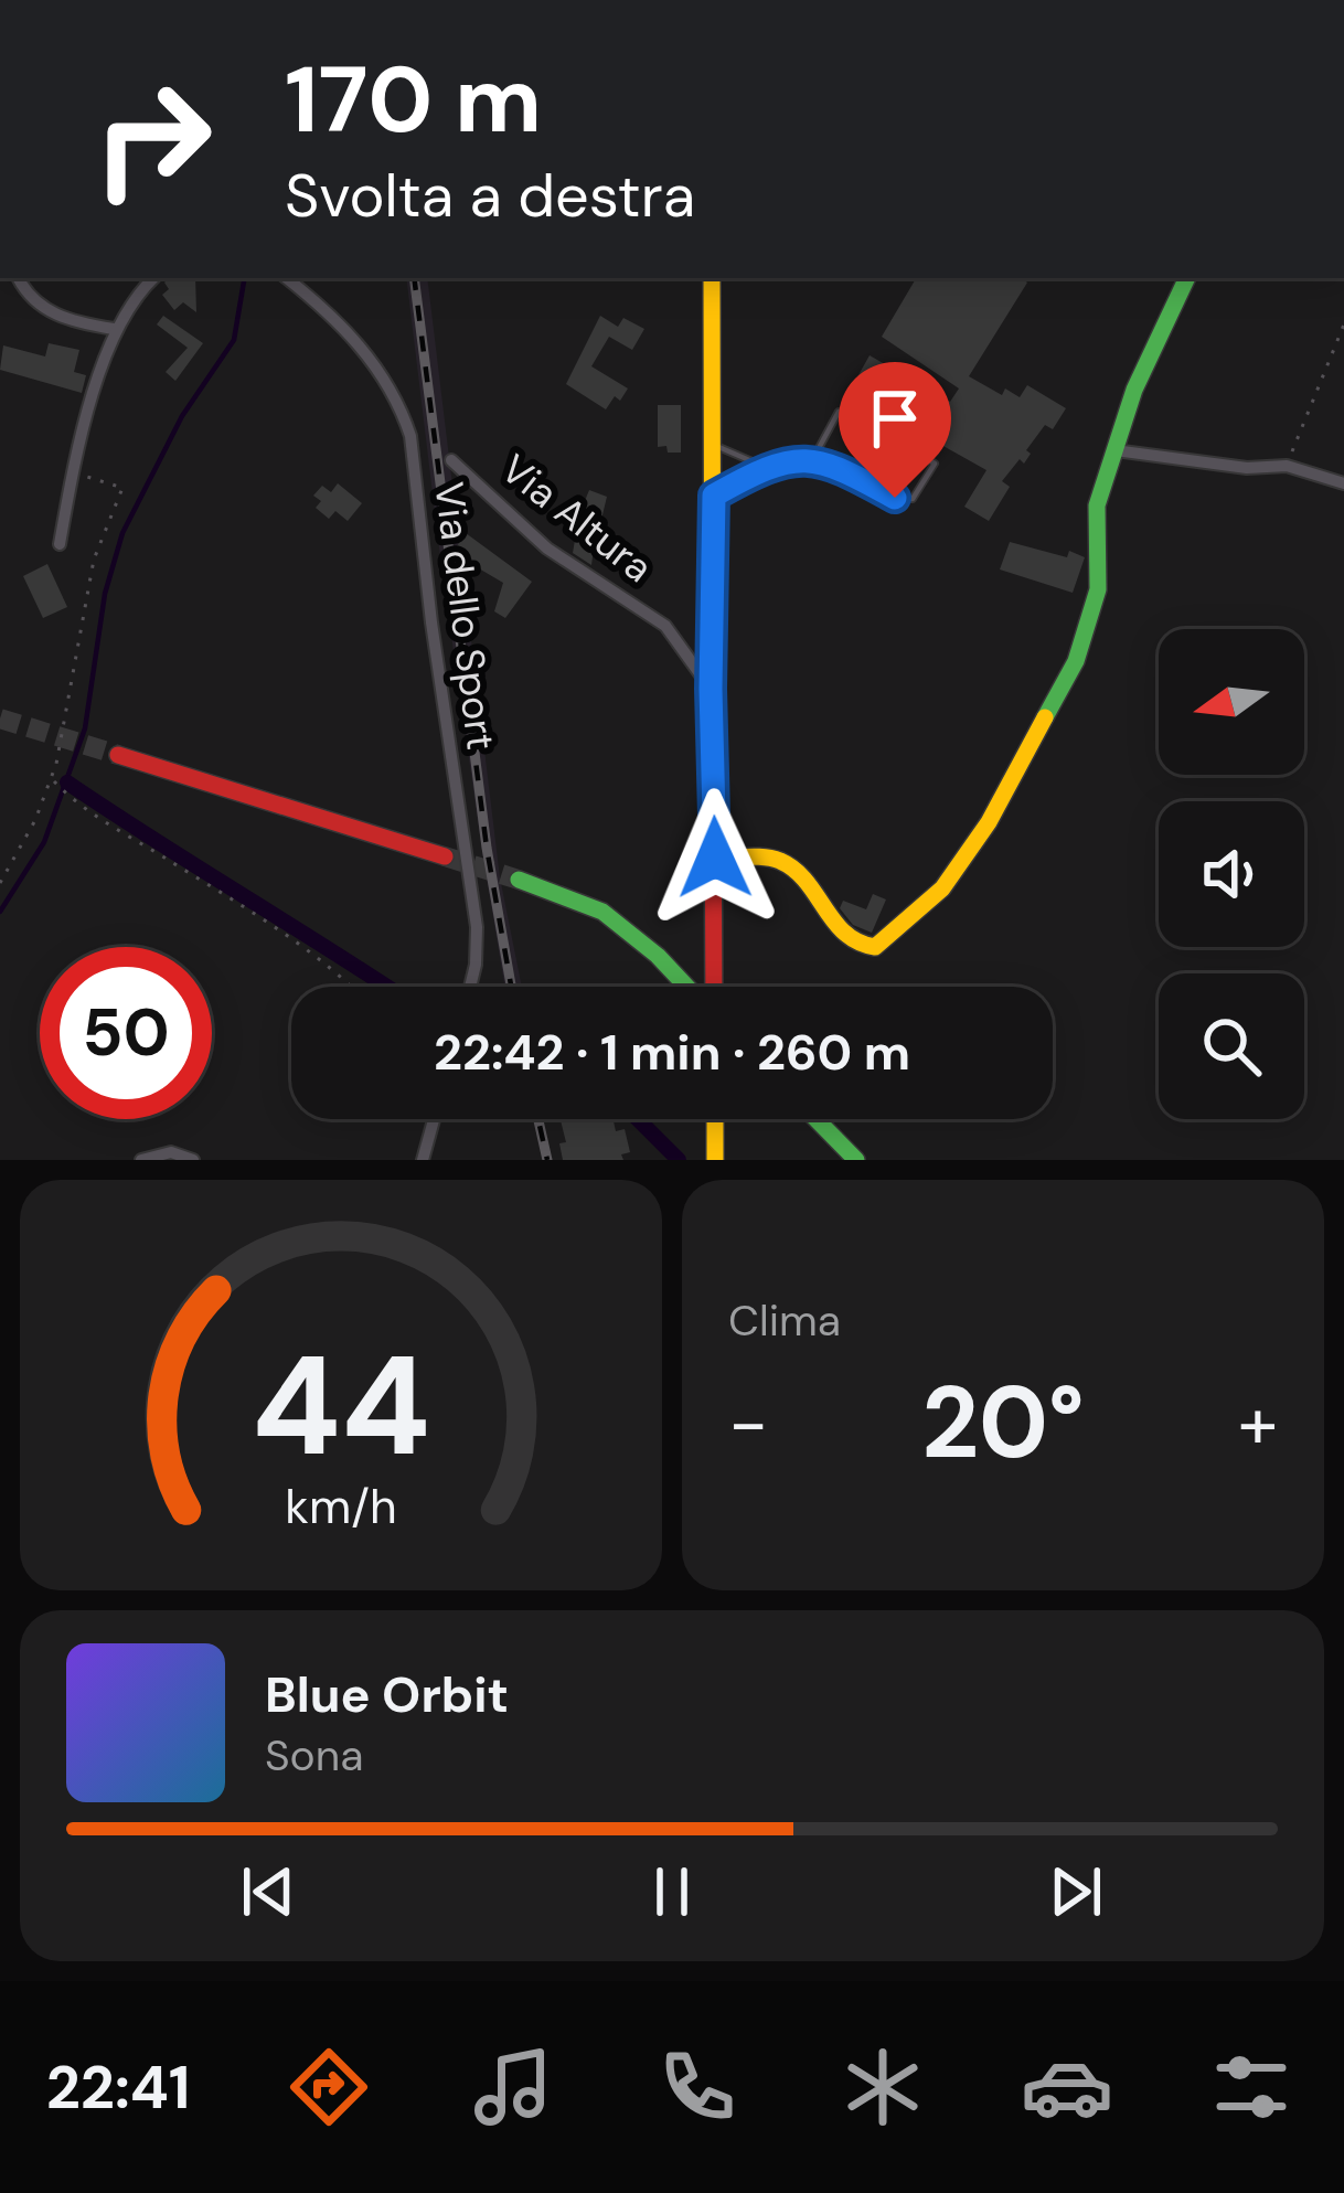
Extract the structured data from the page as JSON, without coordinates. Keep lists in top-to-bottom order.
{
  "streets": {
    "street": ["Via Altura", "Via dello Sport"]
  },
  "north": "left",
  "page": {
    "turn": ["170 m", "Svolta a destra"],
    "limit": "50",
    "trip": "22:42 · 1 min · 260 m",
    "tile": "Clima",
    "heat": ["−", "20°", "+"],
    "song": ["Blue Orbit", "Sona"],
    "tabs": "22:41",
    "gauge": ["44", "km/h"]
  }
}
